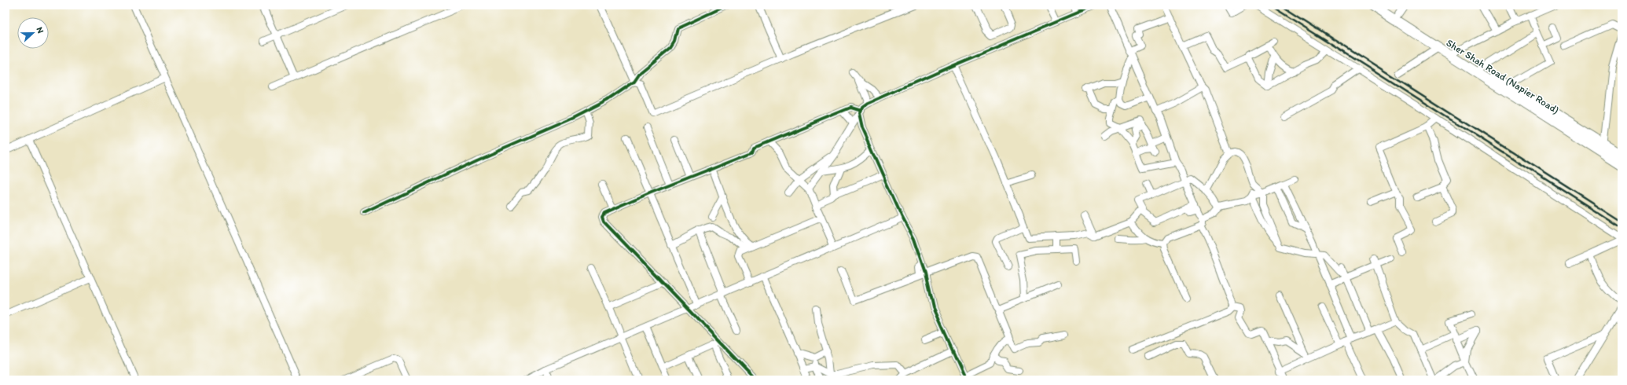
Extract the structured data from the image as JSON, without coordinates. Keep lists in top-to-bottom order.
{
  "streets": {
    "main road": ["Sher Shah Road (Napier Road)"]
  },
  "north": "right"
}
